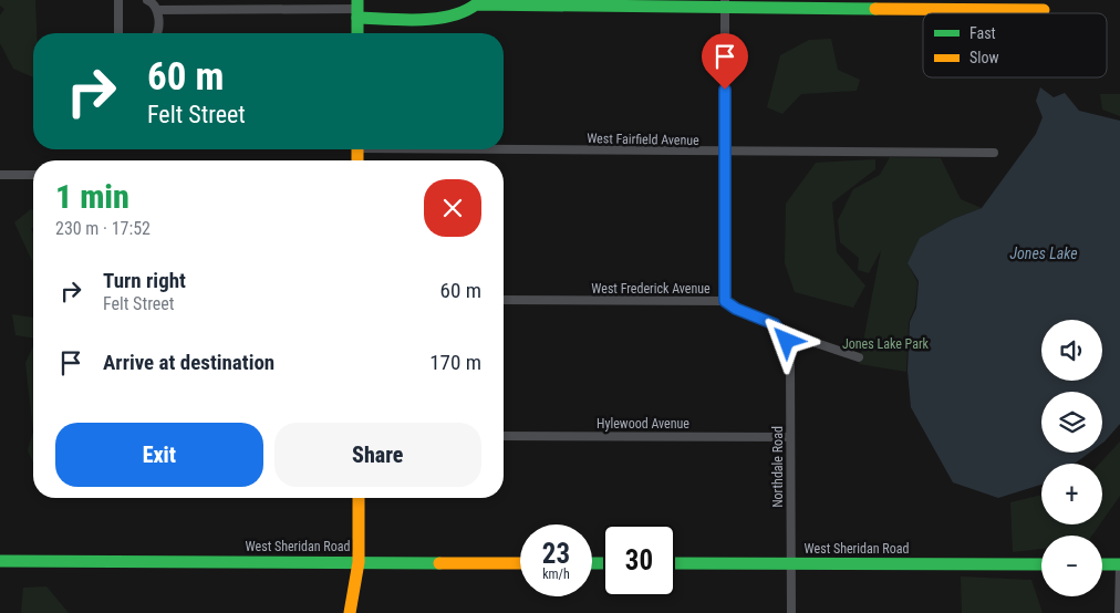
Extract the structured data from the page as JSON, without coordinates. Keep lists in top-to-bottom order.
{
  "streets": {
    "street": [
      "West Fairfield Avenue",
      "West Frederick Avenue",
      "Hylewood Avenue",
      "Northdale Road",
      "West Sheridan Road"
    ]
  },
  "crossings": [
    ["West Frederick Avenue", "Northdale Road"],
    ["Hylewood Avenue", "Northdale Road"],
    ["Northdale Road", "West Sheridan Road"]
  ],
  "water": ["Jones Lake"],
  "parks": ["Jones Lake Park"],
  "legend": ["Fast", "Slow"],
  "page": {
    "turn": ["60 m", "Felt Street"],
    "heading": ["1 min", "230 m · 17:52"],
    "list": [
      {
        "name": "Turn right",
        "note": "Felt Street",
        "value": "60 m"
      },
      {
        "name": "Arrive at destination",
        "value": "170 m"
      }
    ],
    "map_buttons": ["+", "−"],
    "buttons": ["Exit", "Share"],
    "speed": "23 km/h",
    "limit": "30"
  }
}
